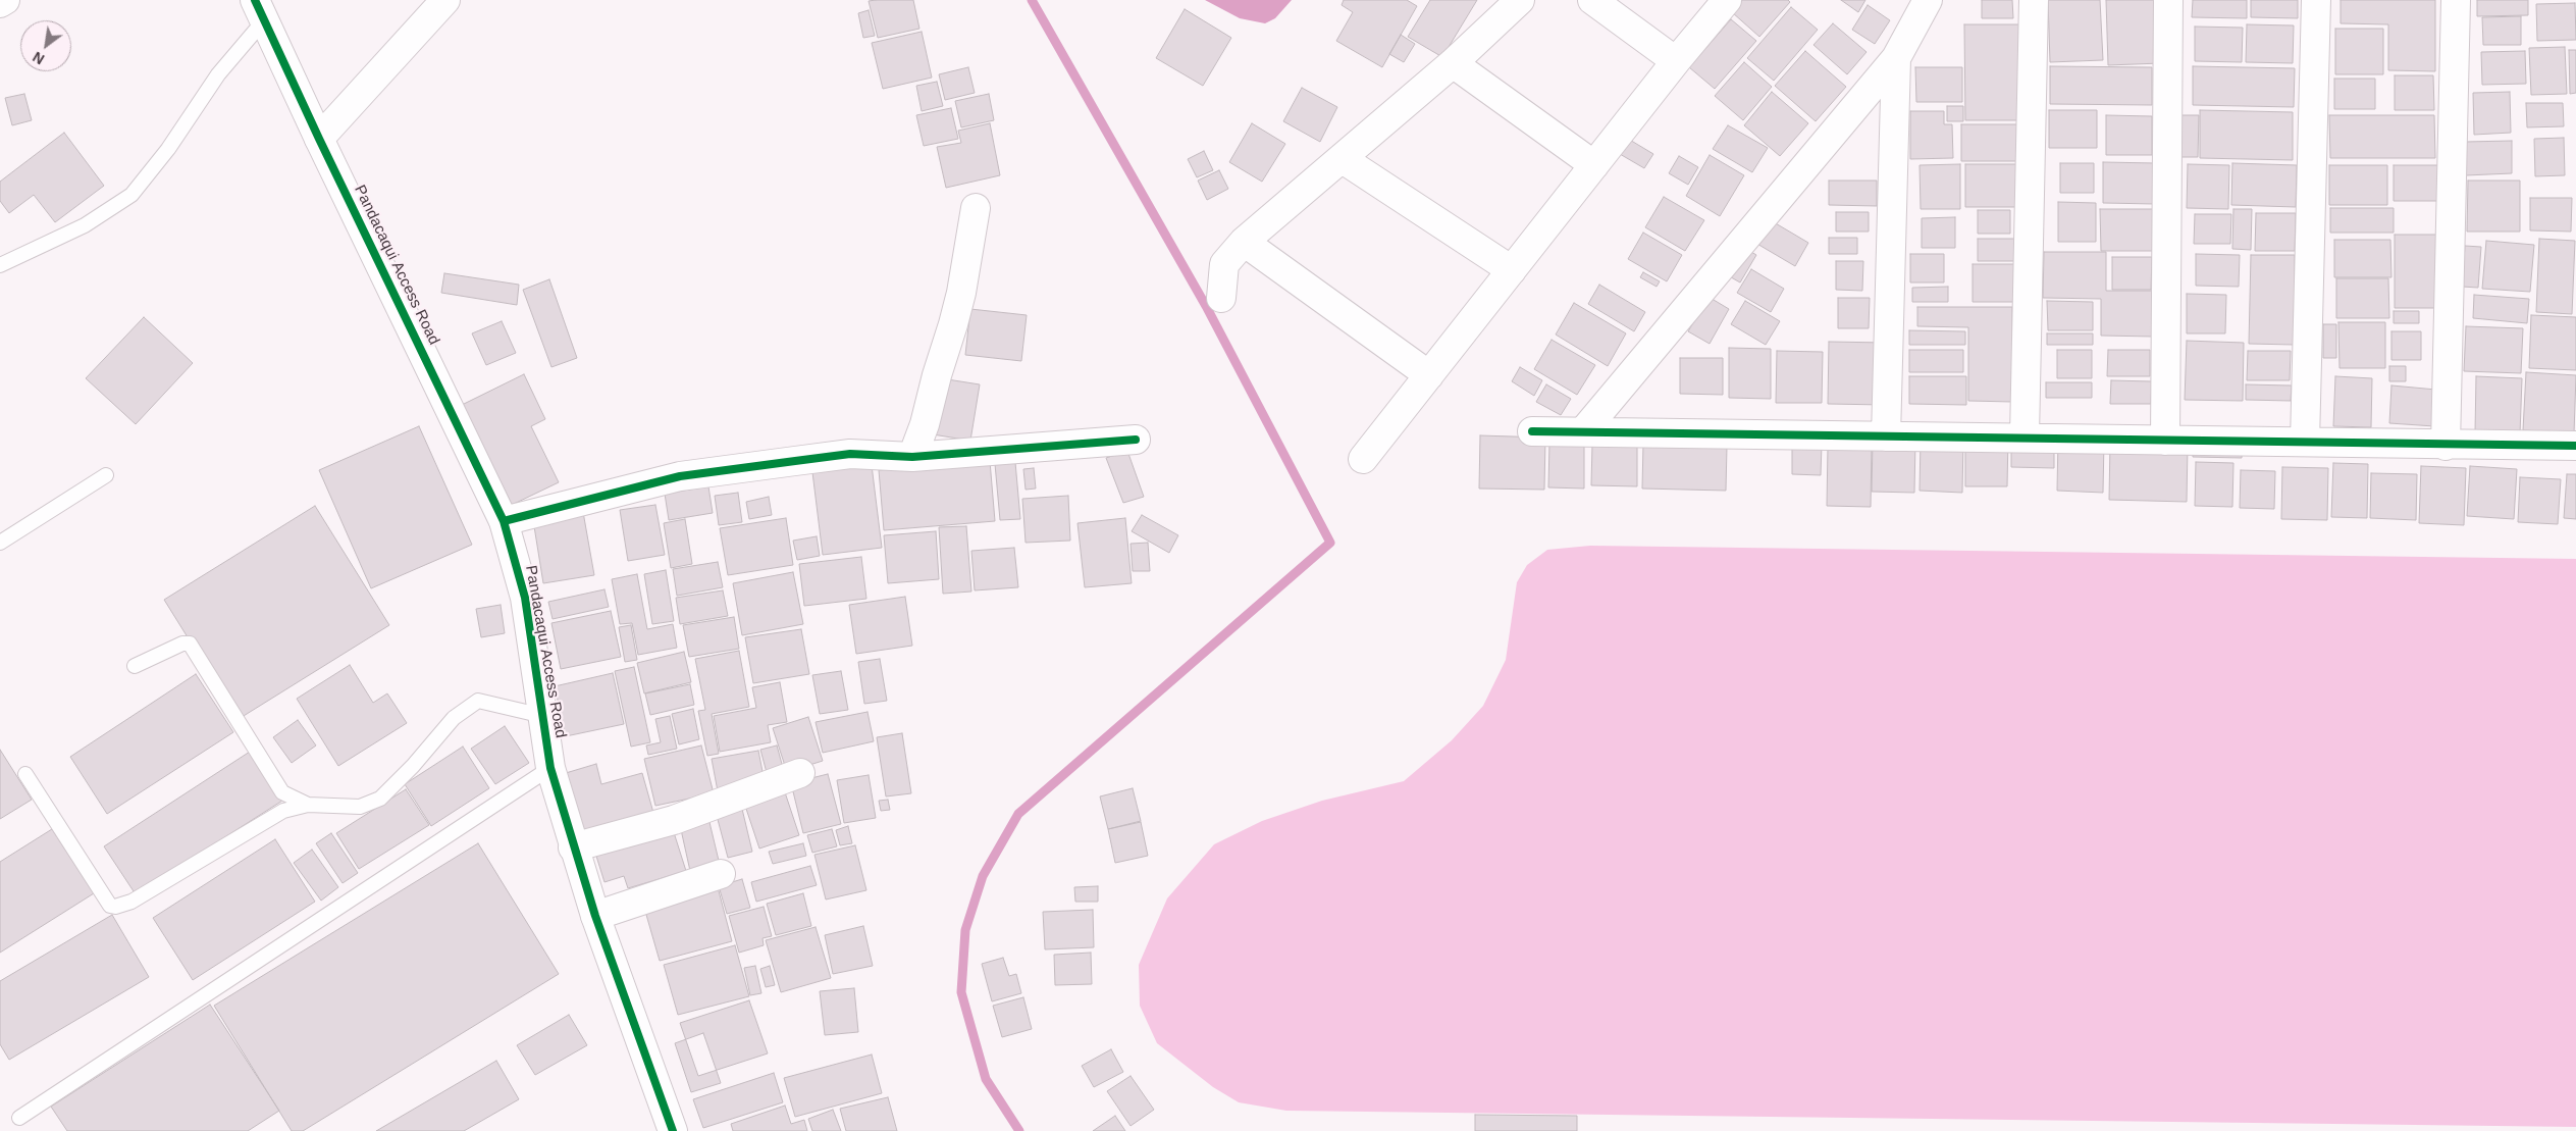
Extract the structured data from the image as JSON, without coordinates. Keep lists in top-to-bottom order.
{
  "streets": {
    "street": ["Pandacaqui Access Road"]
  },
  "north": "bottom left"
}
